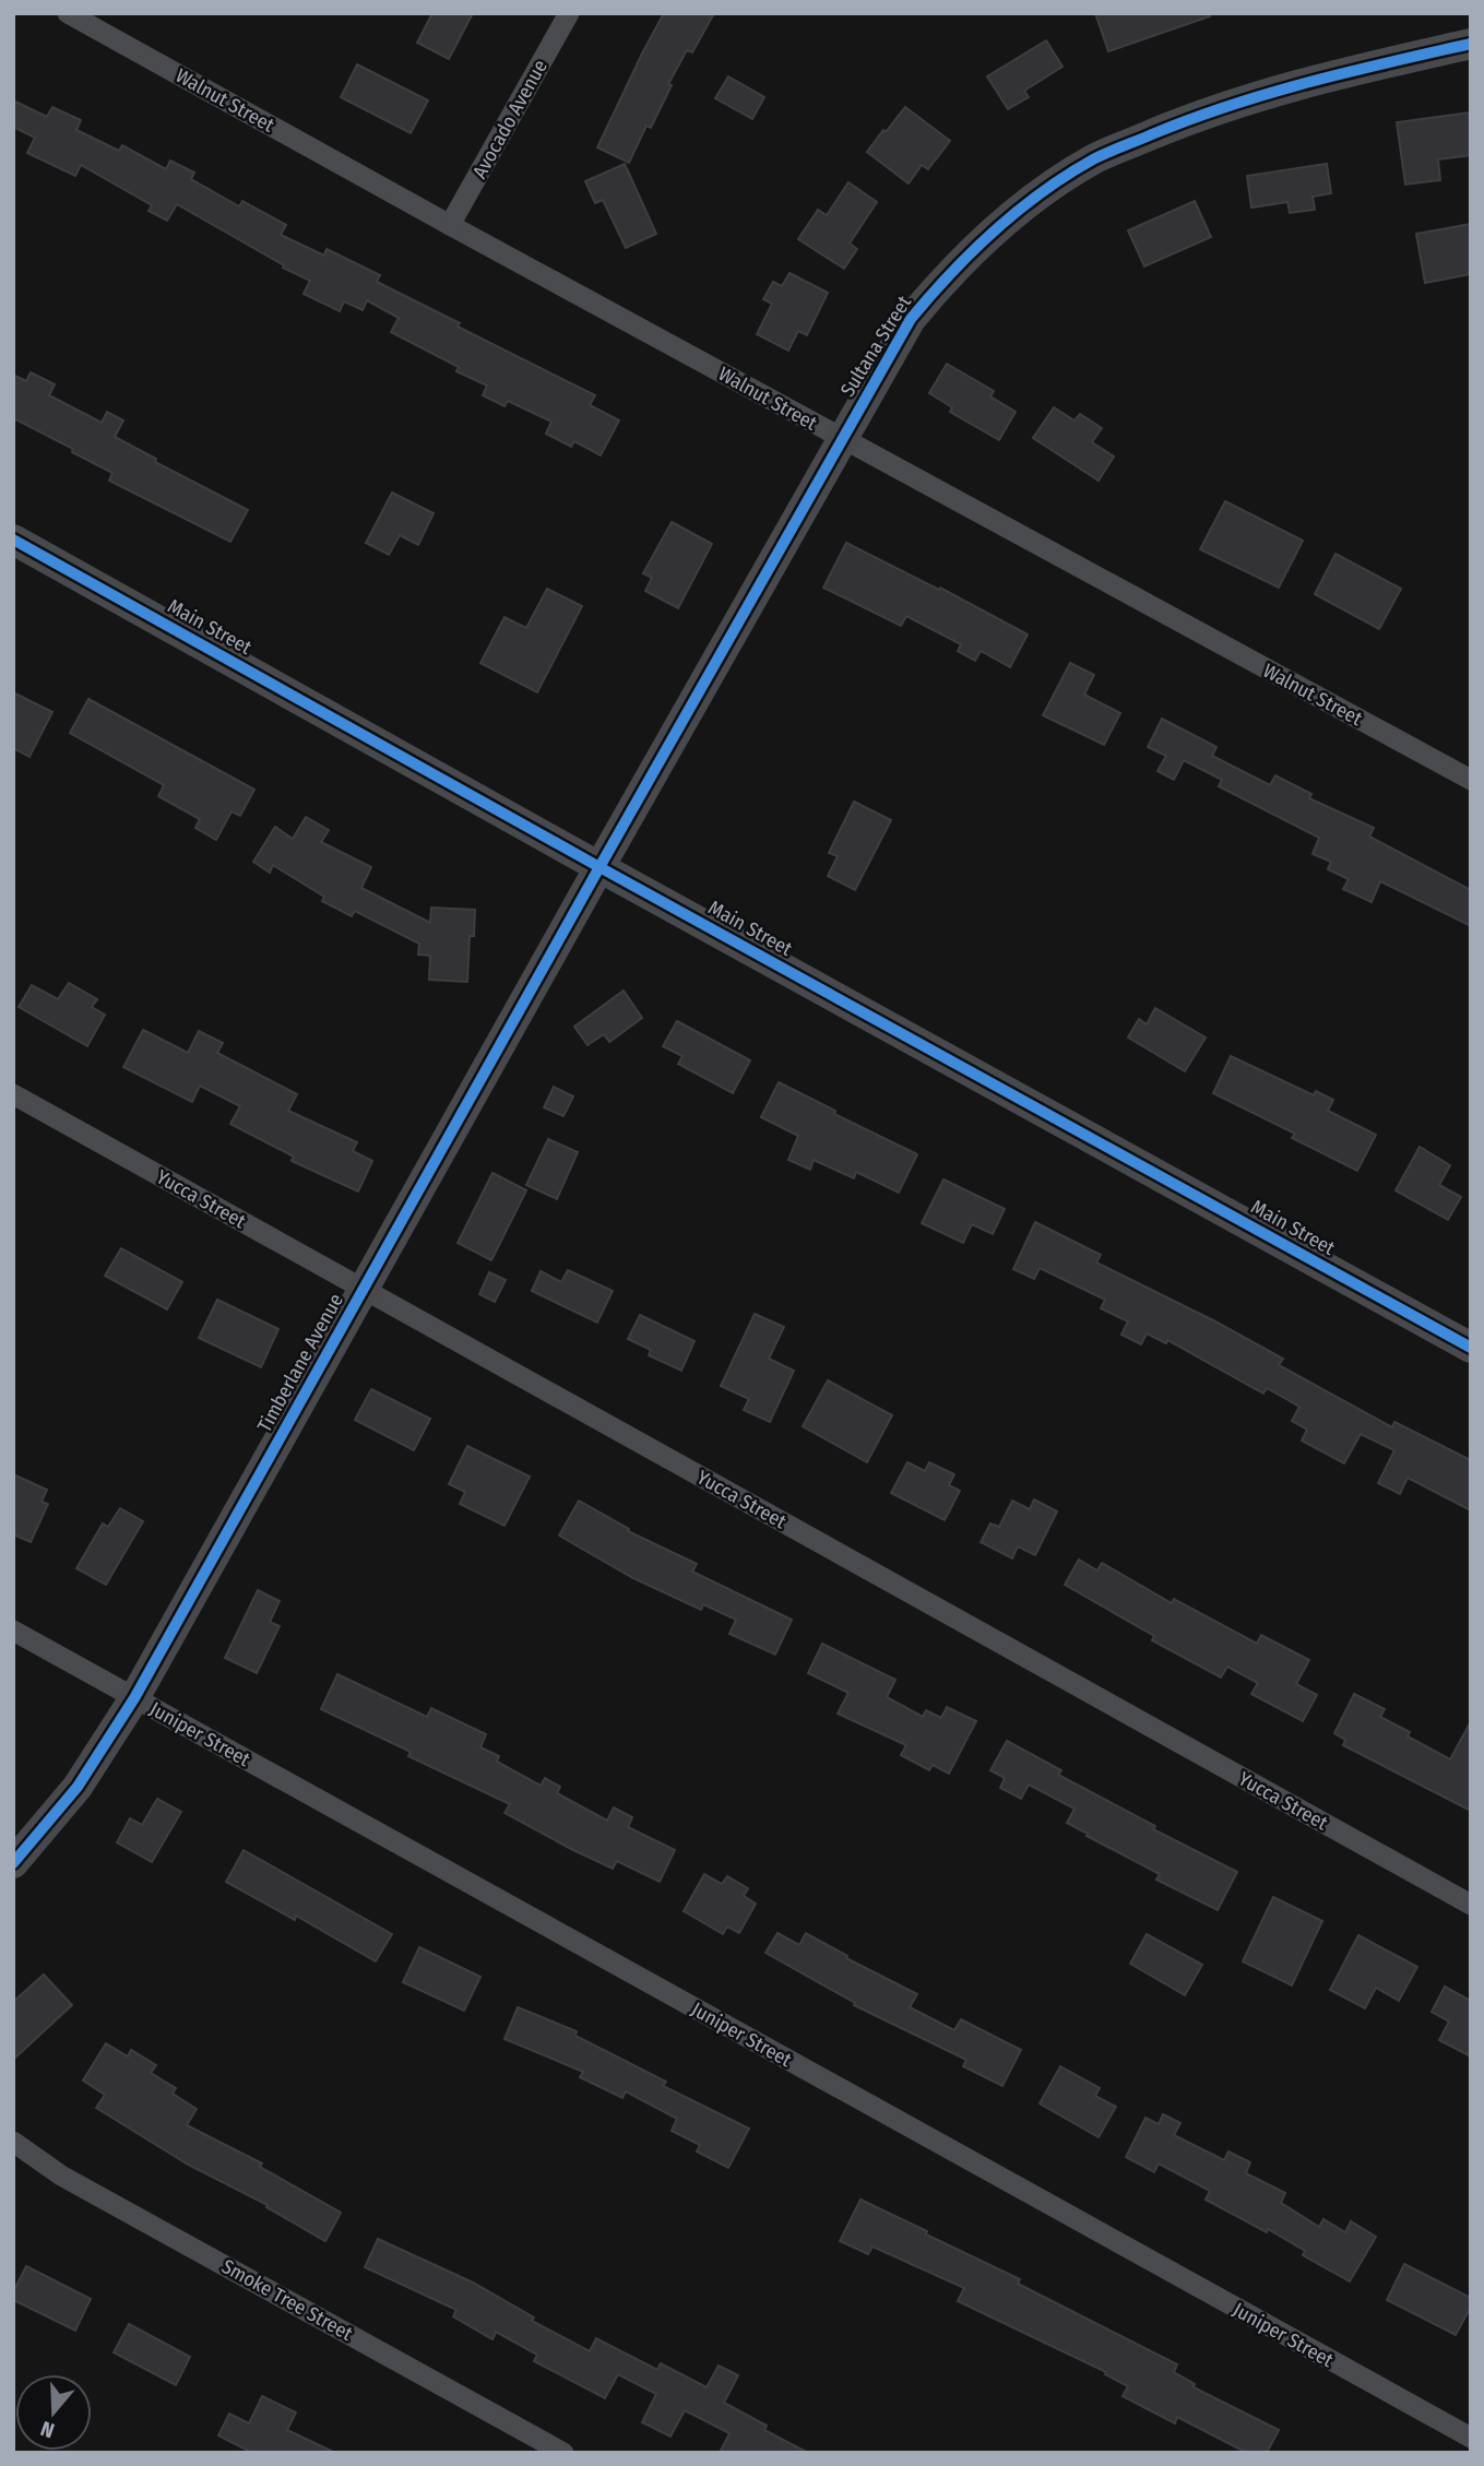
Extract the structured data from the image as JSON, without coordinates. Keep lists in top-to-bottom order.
{
  "streets": {
    "street": [
      "Walnut Street",
      "Avocado Avenue",
      "Sultana Street",
      "Main Street",
      "Yucca Street",
      "Timberlane Avenue",
      "Juniper Street",
      "Smoke Tree Street"
    ]
  },
  "crossings": [
    ["Walnut Street", "Avocado Avenue"],
    ["Walnut Street", "Sultana Street"],
    ["Sultana Street", "Main Street"],
    ["Sultana Street", "Timberlane Avenue"],
    ["Main Street", "Timberlane Avenue"],
    ["Yucca Street", "Timberlane Avenue"],
    ["Timberlane Avenue", "Juniper Street"]
  ],
  "north": "bottom"
}
